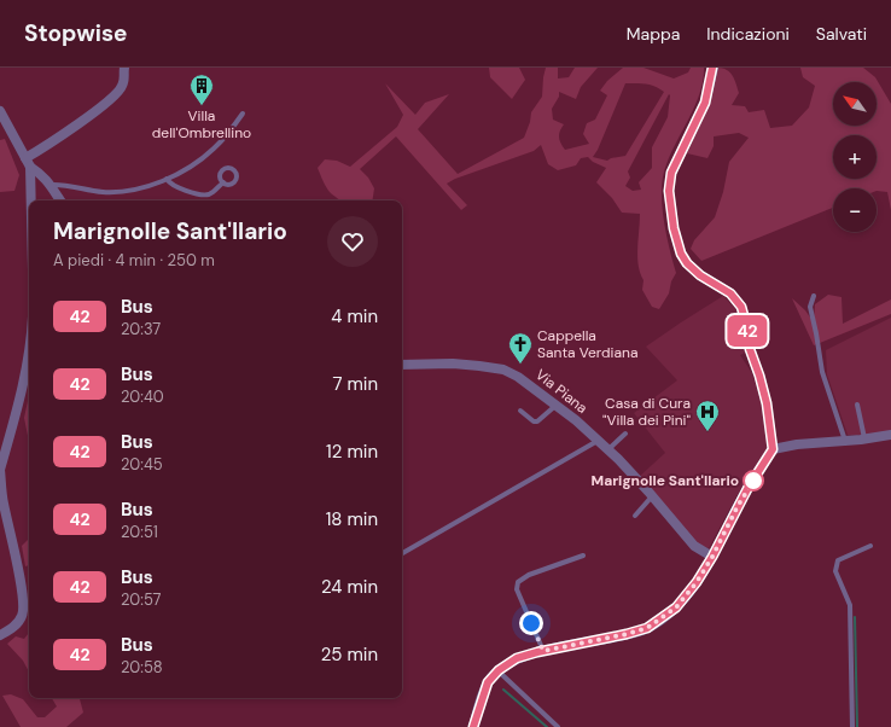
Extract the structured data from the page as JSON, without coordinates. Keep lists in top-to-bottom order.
{
  "streets": {
    "street": ["Via Piana"]
  },
  "places": {
    "building": ["Villa dell'Ombrellino"],
    "church": ["Cappella Santa Verdiana"],
    "hospital": ["Casa di Cura \"Villa dei Pini\""],
    "other": ["Marignolle Sant'Ilario"]
  },
  "lines": ["bus line 42"],
  "north": "top left",
  "page": {
    "header": "Stopwise",
    "nav": ["Mappa", "Indicazioni", "Salvati"],
    "on_map": "42",
    "map_buttons": ["+", "−"],
    "heading": ["Marignolle Sant'Ilario", "A piedi · 4 min · 250 m"],
    "list": [
      {
        "mark": "42",
        "name": "Bus",
        "note": "20:37",
        "value": "4 min"
      },
      {
        "mark": "42",
        "name": "Bus",
        "note": "20:40",
        "value": "7 min"
      },
      {
        "mark": "42",
        "name": "Bus",
        "note": "20:45",
        "value": "12 min"
      },
      {
        "mark": "42",
        "name": "Bus",
        "note": "20:51",
        "value": "18 min"
      },
      {
        "mark": "42",
        "name": "Bus",
        "note": "20:57",
        "value": "24 min"
      },
      {
        "mark": "42",
        "name": "Bus",
        "note": "20:58",
        "value": "25 min"
      }
    ]
  }
}
